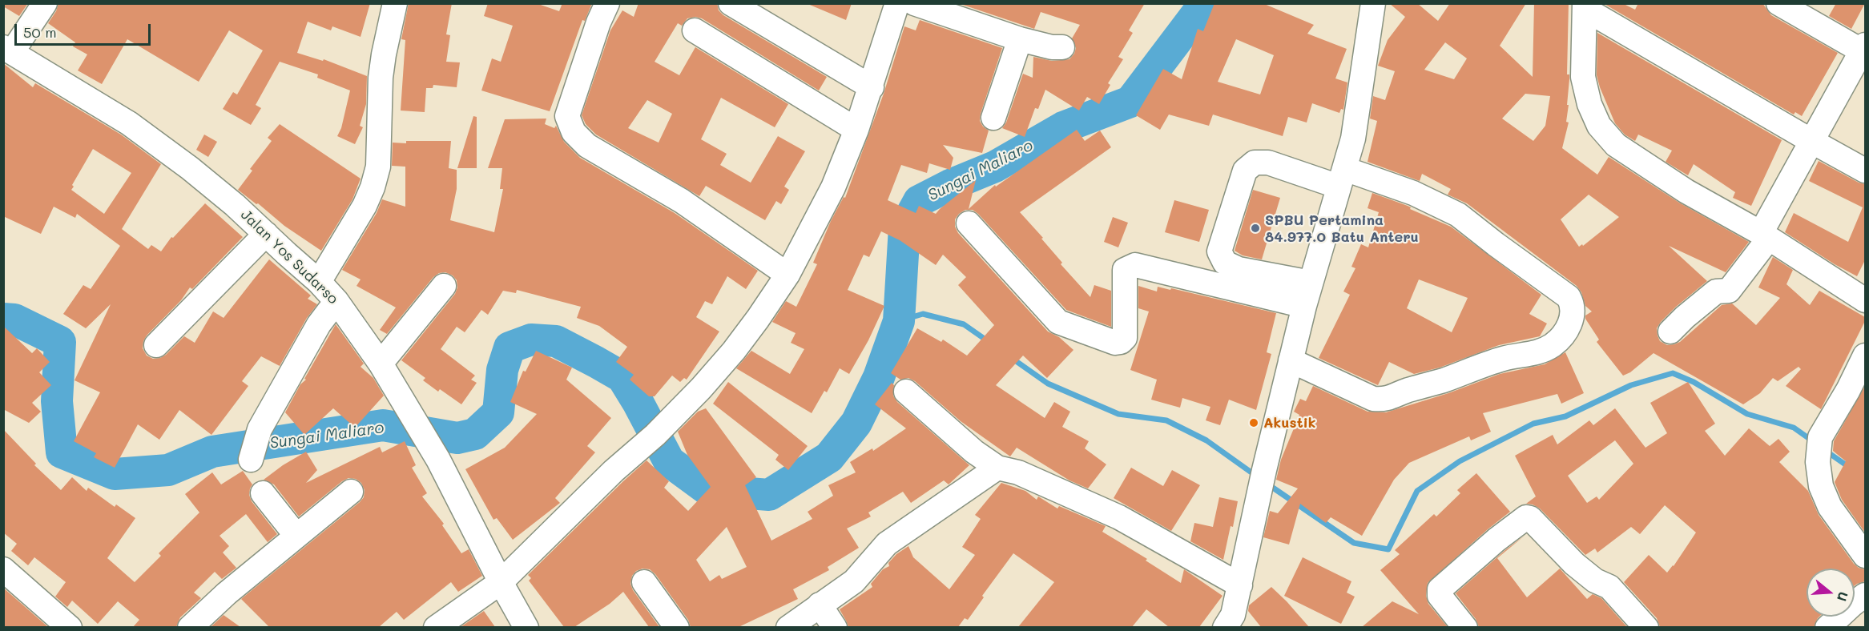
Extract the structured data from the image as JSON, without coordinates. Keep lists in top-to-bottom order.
{
  "streets": {
    "street": ["Jalan Yos Sudarso"]
  },
  "water": ["Sungai Maliaro"],
  "places": ["SPBU Pertamina 84.977.0 Batu Anteru", "Akustik"],
  "scale_bar": "50 m",
  "north": "right"
}
